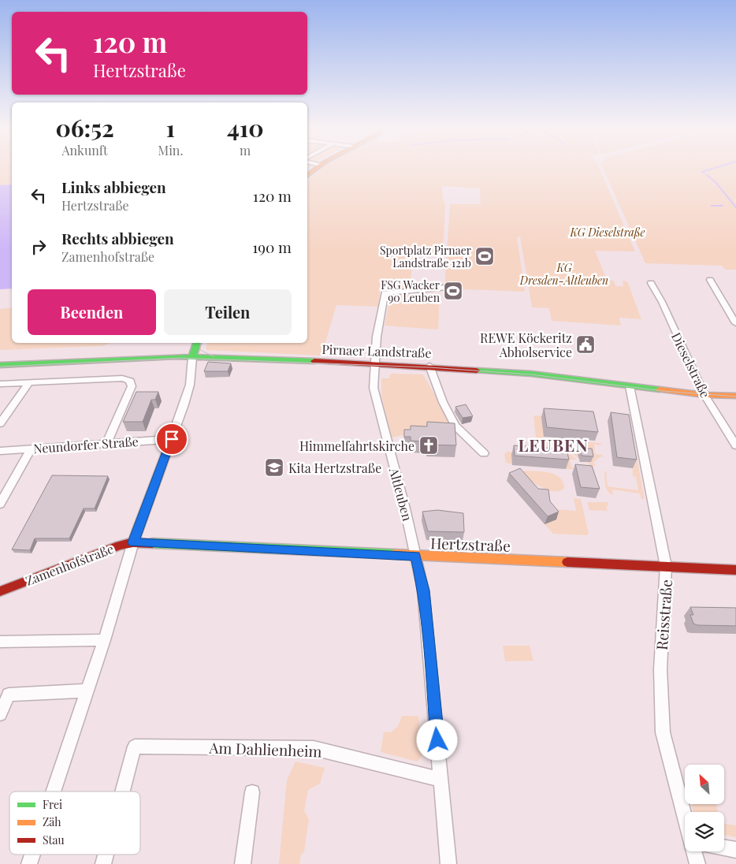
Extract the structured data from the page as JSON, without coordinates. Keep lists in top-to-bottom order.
{
  "streets": {
    "street": [
      "Pirnaer Landstraße",
      "Dieselstraße",
      "Neundorfer Straße",
      "Altleuben",
      "Hertzstraße",
      "Zamenhofstraße",
      "Reisstraße",
      "Am Dahlienheim"
    ]
  },
  "crossings": [
    ["Pirnaer Landstraße", "Dieselstraße"],
    ["Pirnaer Landstraße", "Altleuben"],
    ["Pirnaer Landstraße", "Reisstraße"],
    ["Altleuben", "Hertzstraße"],
    ["Altleuben", "Am Dahlienheim"],
    ["Hertzstraße", "Zamenhofstraße"],
    ["Hertzstraße", "Reisstraße"]
  ],
  "districts": ["LEUBEN"],
  "parks": ["KG Dieselstraße", "KG Dresden-Altleuben"],
  "places": {
    "sports": ["Sportplatz Pirnaer Landstraße 121b", "FSG Wacker 90 Leuben"],
    "public building": ["REWE Köckeritz Abholservice"],
    "church": ["Himmelfahrtskirche"],
    "school or university": ["Kita Hertzstraße"]
  },
  "legend": ["Frei", "Zäh", "Stau"],
  "north": "top left",
  "page": {
    "turn": ["120 m", "Hertzstraße"],
    "eta": [
      "06:52",
      "Ankunft",
      "1",
      "Min.",
      "410",
      "m"
    ],
    "list": [
      {
        "name": "Links abbiegen",
        "note": "Hertzstraße",
        "value": "120 m"
      },
      {
        "name": "Rechts abbiegen",
        "note": "Zamenhofstraße",
        "value": "190 m"
      }
    ],
    "buttons": ["Beenden", "Teilen"]
  }
}
